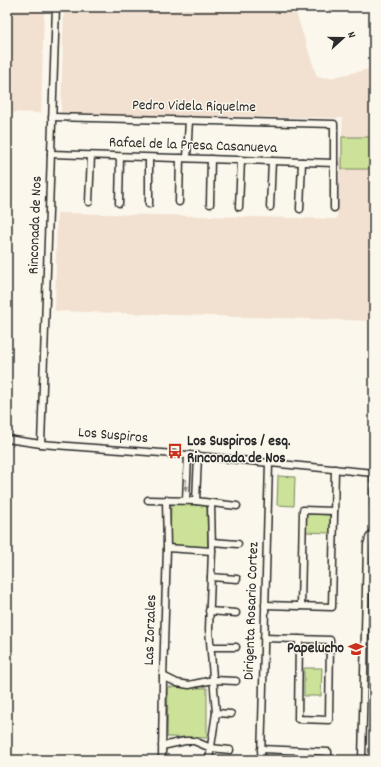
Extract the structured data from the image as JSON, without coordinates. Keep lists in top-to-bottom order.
{
  "streets": {
    "street": [
      "Pedro Videla Riquelme",
      "Rafael de la Presa Casanueva",
      "Rinconada de Nos",
      "Los Suspiros",
      "Dirigenta Rosario Cortez",
      "Las Zorzales"
    ]
  },
  "crossings": [
    ["Pedro Videla Riquelme", "Rafael de la Presa Casanueva"],
    ["Pedro Videla Riquelme", "Rinconada de Nos"],
    ["Rafael de la Presa Casanueva", "Rinconada de Nos"],
    ["Rinconada de Nos", "Los Suspiros"],
    ["Los Suspiros", "Dirigenta Rosario Cortez"]
  ],
  "places": {
    "bus stop": ["Los Suspiros / esq. Rinconada de Nos"],
    "school or university": ["Papelucho"]
  },
  "north": "right"
}
